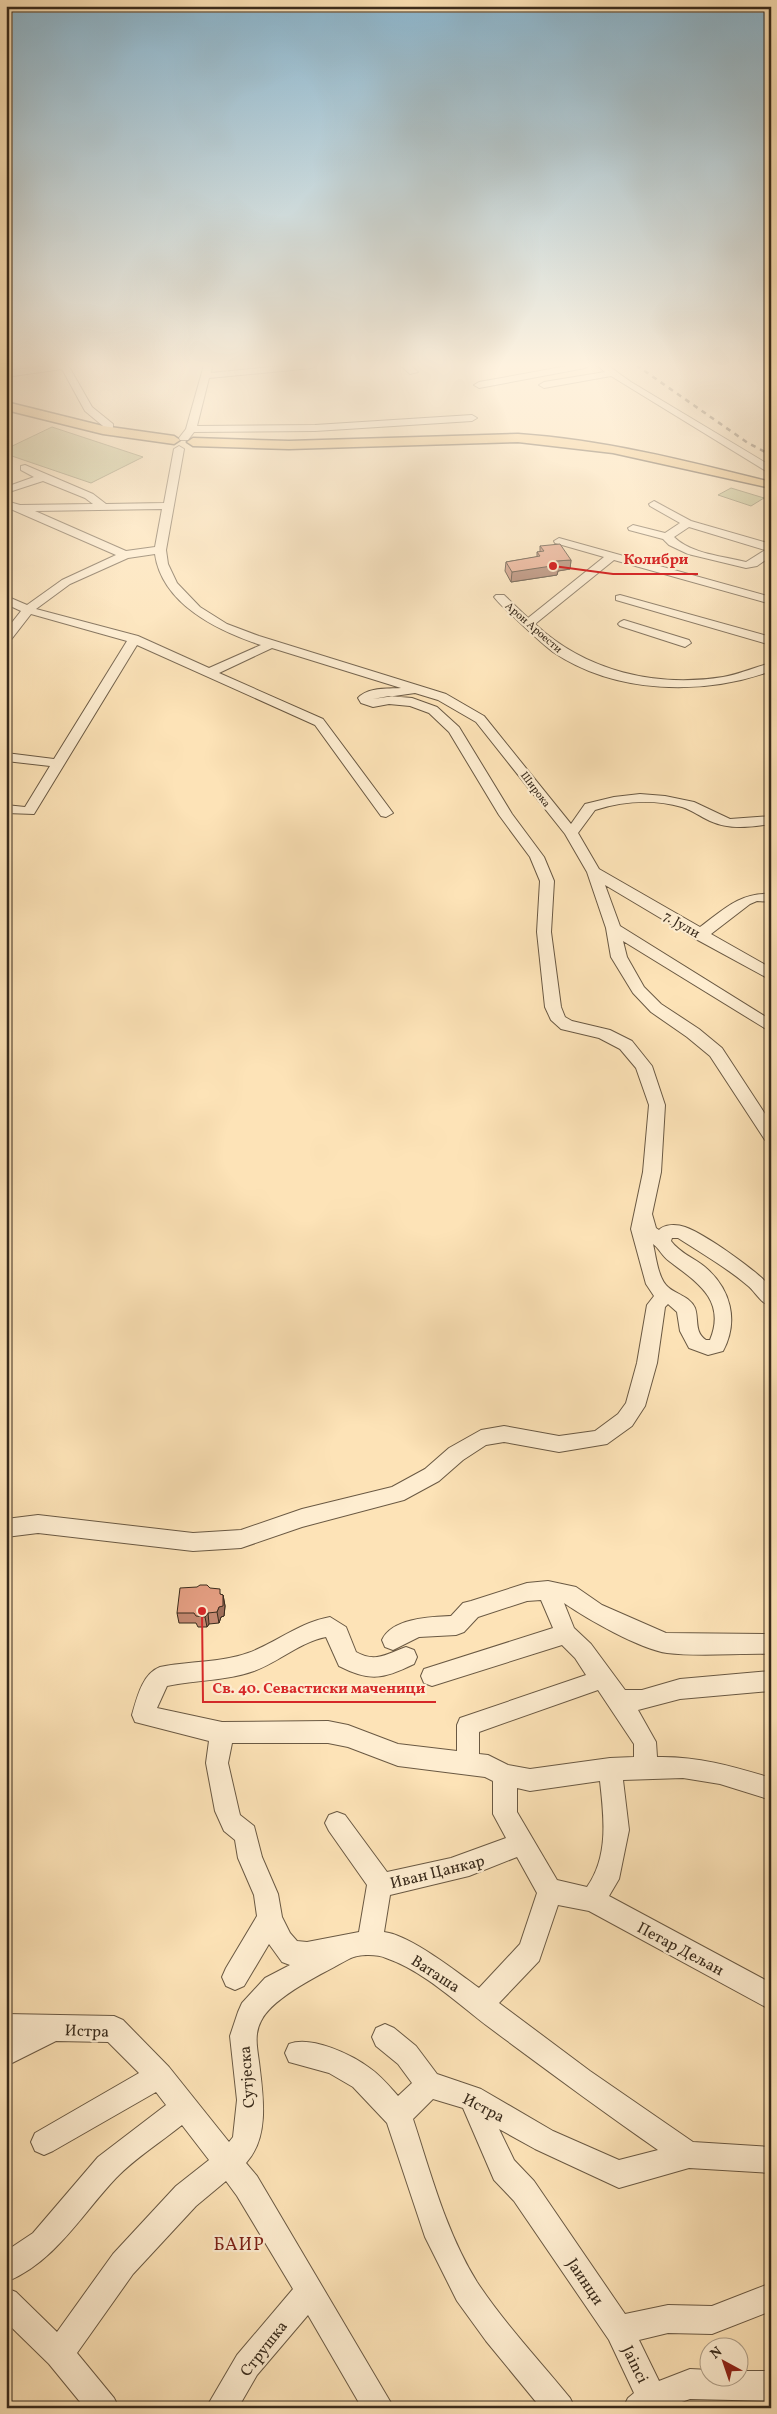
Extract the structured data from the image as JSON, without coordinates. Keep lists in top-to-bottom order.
{
  "streets": {
    "street": [
      "Арон Ароести",
      "Широка",
      "7. Јули",
      "Иван Цанкар",
      "Петар Дељан",
      "Ваташа",
      "Истра",
      "Сутјеска",
      "Јаинци",
      "Струшка",
      "Jainci"
    ]
  },
  "crossings": [
    ["Широка", "7. Јули"],
    ["Иван Цанкар", "Ваташа"],
    ["Иван Цанкар", "Сутјеска"],
    ["Ваташа", "Истра"],
    ["Ваташа", "Сутјеска"],
    ["Истра", "Сутјеска"],
    ["Истра", "Јаинци"],
    ["Истра", "Струшка"],
    ["Јаинци", "Jainci"]
  ],
  "districts": ["БАИР"],
  "places": ["Колибри", "Св. 40. Севастиски маченици"],
  "north": "top left"
}
